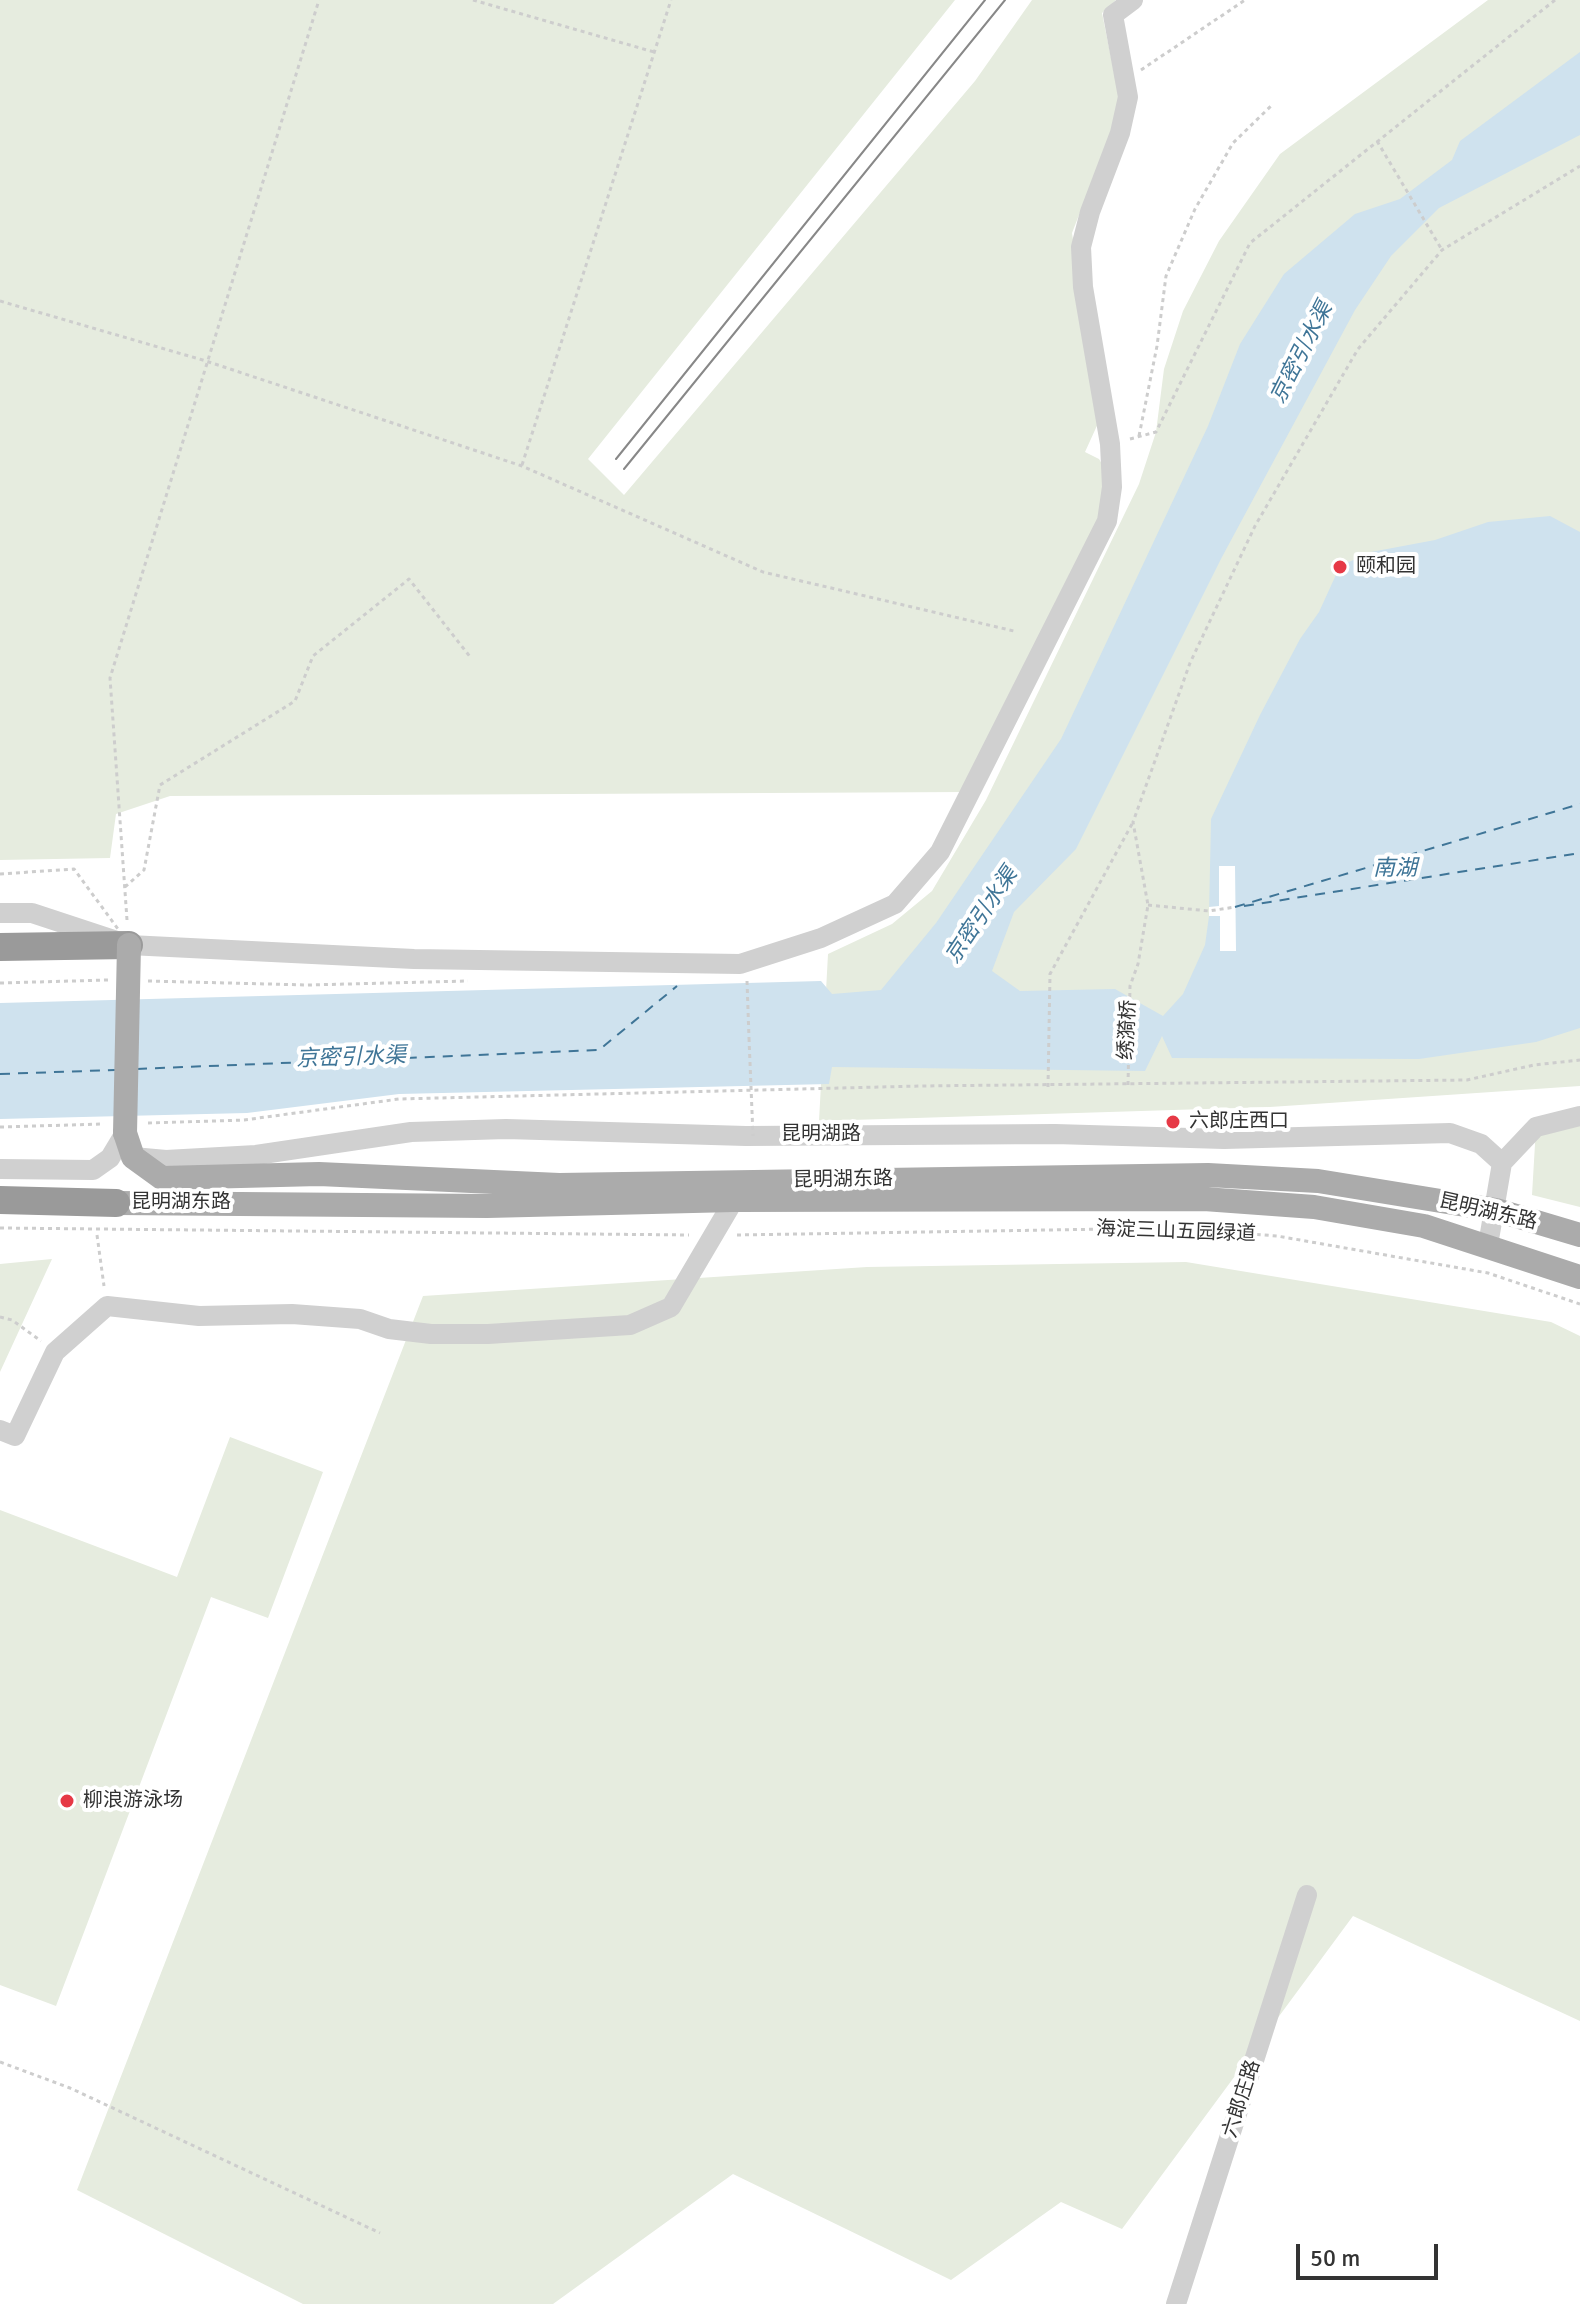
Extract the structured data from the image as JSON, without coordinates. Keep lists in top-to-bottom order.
{
  "streets": {
    "main road": ["昆明湖东路"],
    "street": ["昆明湖路", "六郎庄路"],
    "path": ["绣漪桥", "海淀三山五园绿道"]
  },
  "crossings": [
    ["昆明湖路", "昆明湖东路"]
  ],
  "water": ["京密引水渠", "南湖"],
  "places": ["颐和园", "六郎庄西口", "柳浪游泳场"],
  "scale_bar": "50 m"
}
